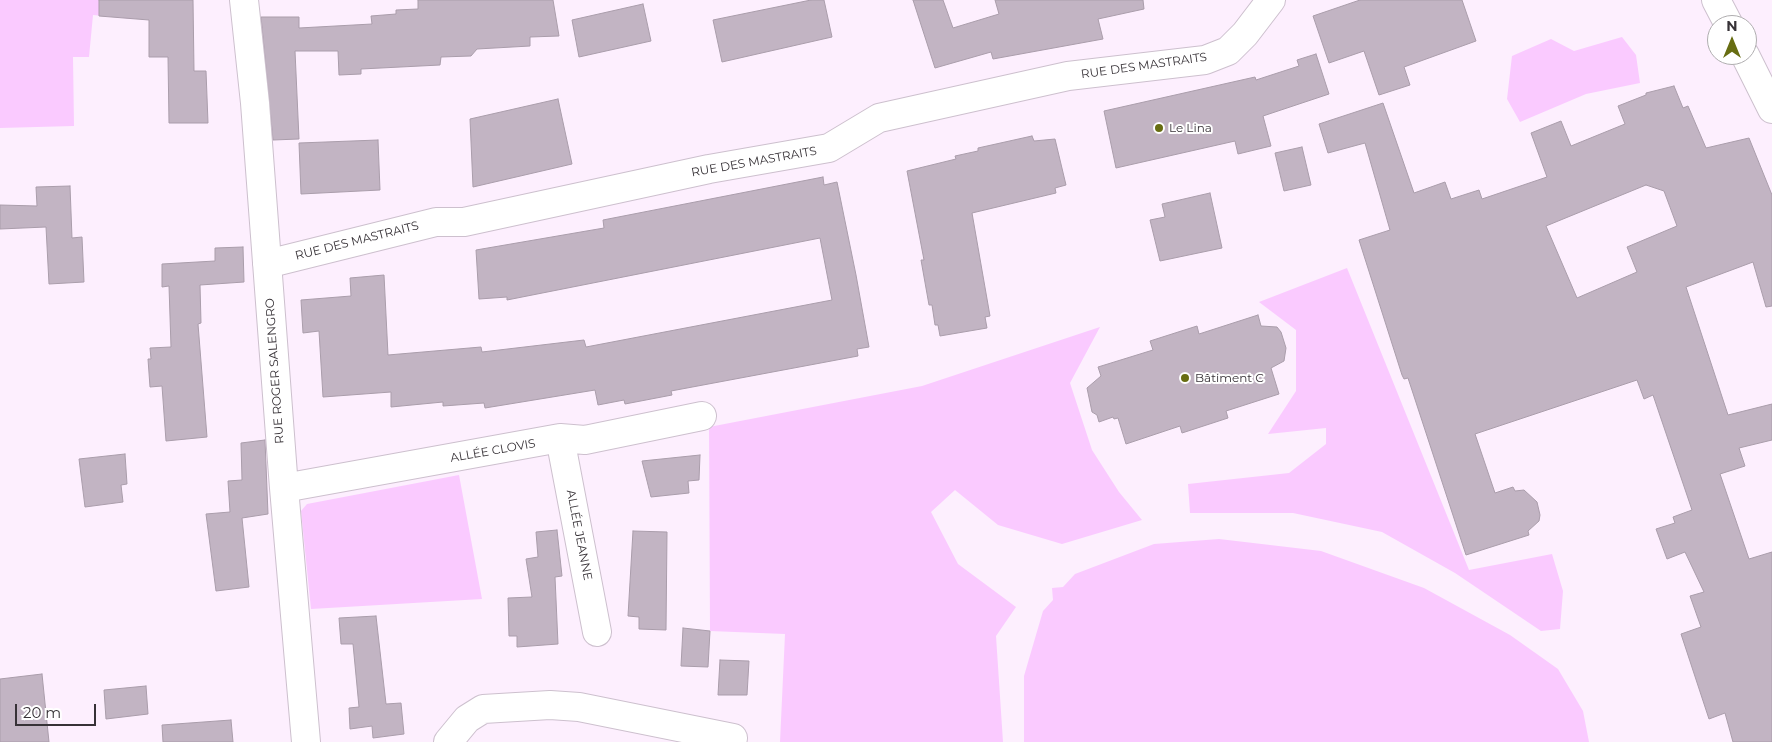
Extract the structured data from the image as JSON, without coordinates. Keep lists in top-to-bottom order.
{
  "streets": {
    "street": [
      "RUE DES MASTRAITS",
      "RUE ROGER SALENGRO",
      "ALLÉE CLOVIS",
      "ALLÉE JEANNE"
    ]
  },
  "crossings": [
    ["RUE DES MASTRAITS", "RUE ROGER SALENGRO"],
    ["RUE ROGER SALENGRO", "ALLÉE CLOVIS"],
    ["ALLÉE CLOVIS", "ALLÉE JEANNE"]
  ],
  "places": ["Le Lina", "Bâtiment C"],
  "scale_bar": "20 m",
  "north": "top"
}
